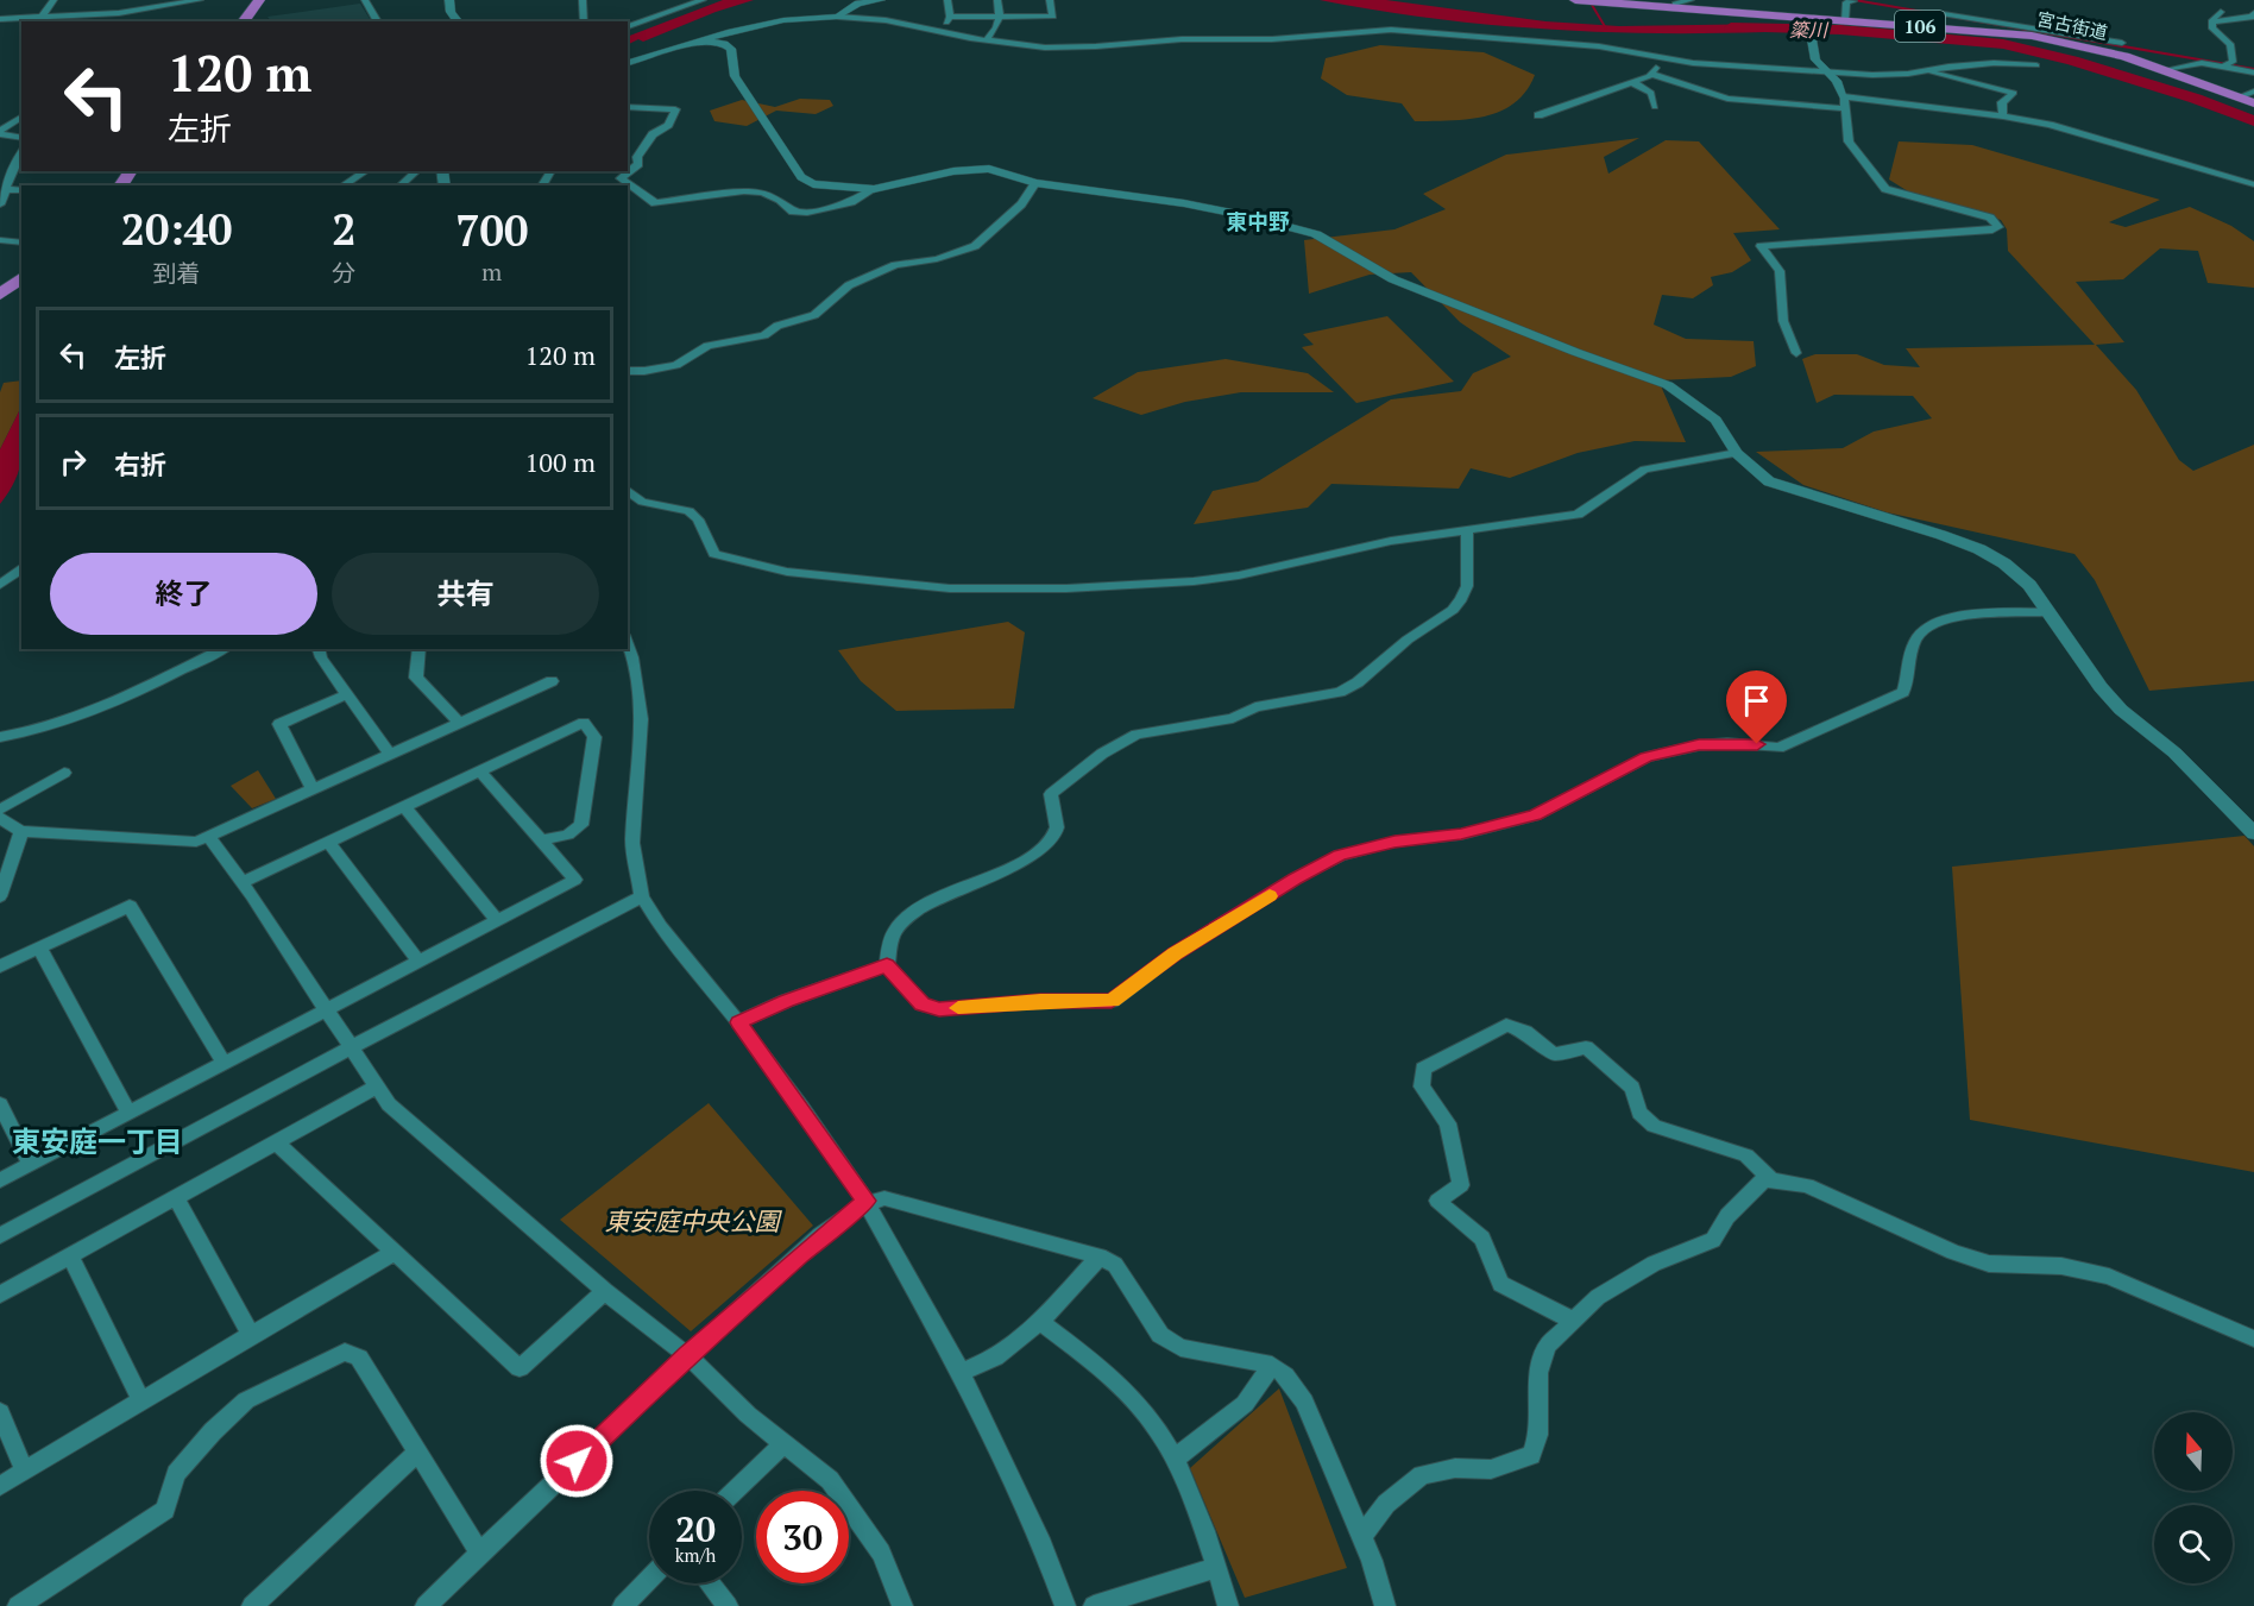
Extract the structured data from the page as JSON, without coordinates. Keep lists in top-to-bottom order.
{
  "streets": {
    "highway": ["106", "宮古街道"]
  },
  "districts": ["東中野", "東安庭一丁目"],
  "water": ["簗川"],
  "parks": ["東安庭中央公園"],
  "north": "top",
  "page": {
    "turn": ["120 m", "左折"],
    "eta": [
      "20:40",
      "到着",
      "2",
      "分",
      "700",
      "m"
    ],
    "list": [
      {
        "name": "左折",
        "value": "120 m"
      },
      {
        "name": "右折",
        "value": "100 m"
      }
    ],
    "buttons": ["終了", "共有"],
    "speed": "20 km/h",
    "limit": "30"
  }
}
